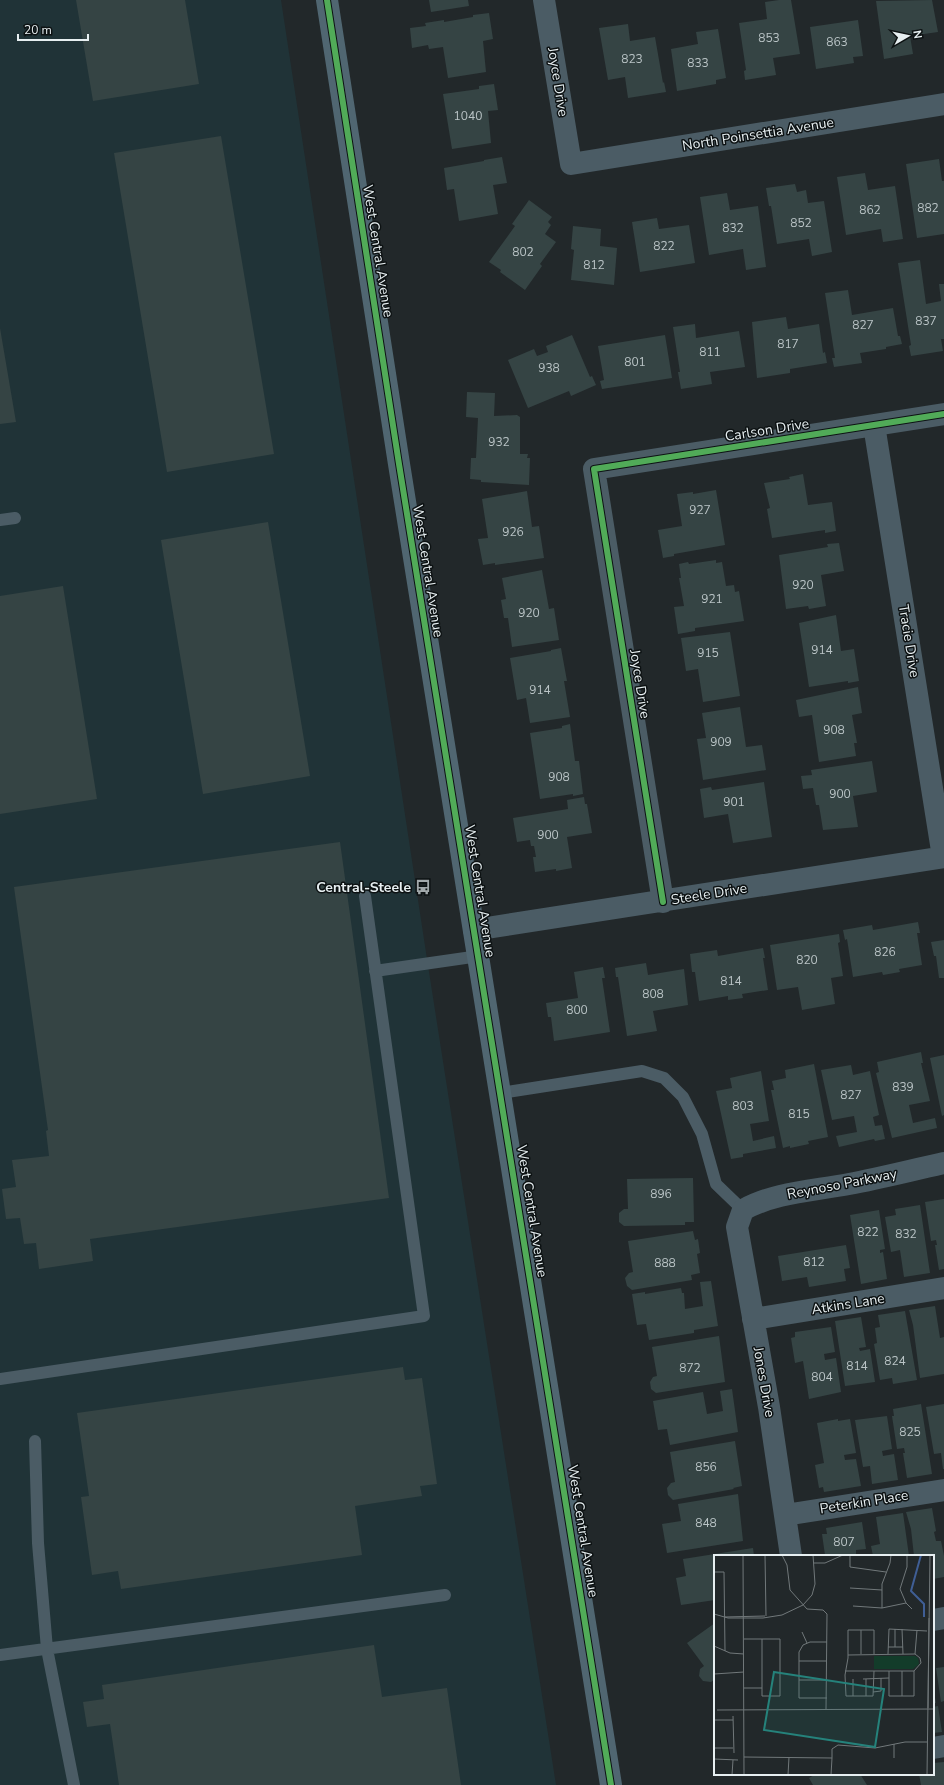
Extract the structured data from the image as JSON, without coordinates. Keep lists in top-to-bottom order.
{
  "streets": {
    "main road": ["West Central Avenue"],
    "street": [
      "Joyce Drive",
      "North Poinsettia Avenue",
      "Carlson Drive",
      "Tracie Drive",
      "Steele Drive",
      "Reynoso Parkway",
      "Atkins Lane",
      "Jones Drive",
      "Peterkin Place"
    ]
  },
  "crossings": [
    ["Joyce Drive", "North Poinsettia Avenue"],
    ["Joyce Drive", "Carlson Drive"],
    ["Joyce Drive", "Steele Drive"],
    ["West Central Avenue", "Steele Drive"],
    ["Carlson Drive", "Tracie Drive"],
    ["Tracie Drive", "Steele Drive"],
    ["Reynoso Parkway", "Jones Drive"],
    ["Atkins Lane", "Jones Drive"],
    ["Jones Drive", "Peterkin Place"]
  ],
  "places": {
    "bus stop": ["Central-Steele"]
  },
  "house_numbers": [
    "853",
    "863",
    "823",
    "833",
    "1040",
    "882",
    "862",
    "852",
    "832",
    "822",
    "802",
    "812",
    "837",
    "827",
    "817",
    "811",
    "801",
    "938",
    "932",
    "927",
    "926",
    "920",
    "921",
    "920",
    "914",
    "915",
    "914",
    "908",
    "909",
    "908",
    "900",
    "901",
    "900",
    "826",
    "820",
    "814",
    "808",
    "800",
    "839",
    "827",
    "803",
    "815",
    "896",
    "822",
    "832",
    "812",
    "888",
    "824",
    "814",
    "872",
    "804",
    "825",
    "856",
    "848",
    "807"
  ],
  "scale_bar": "20 m",
  "north": "right"
}
